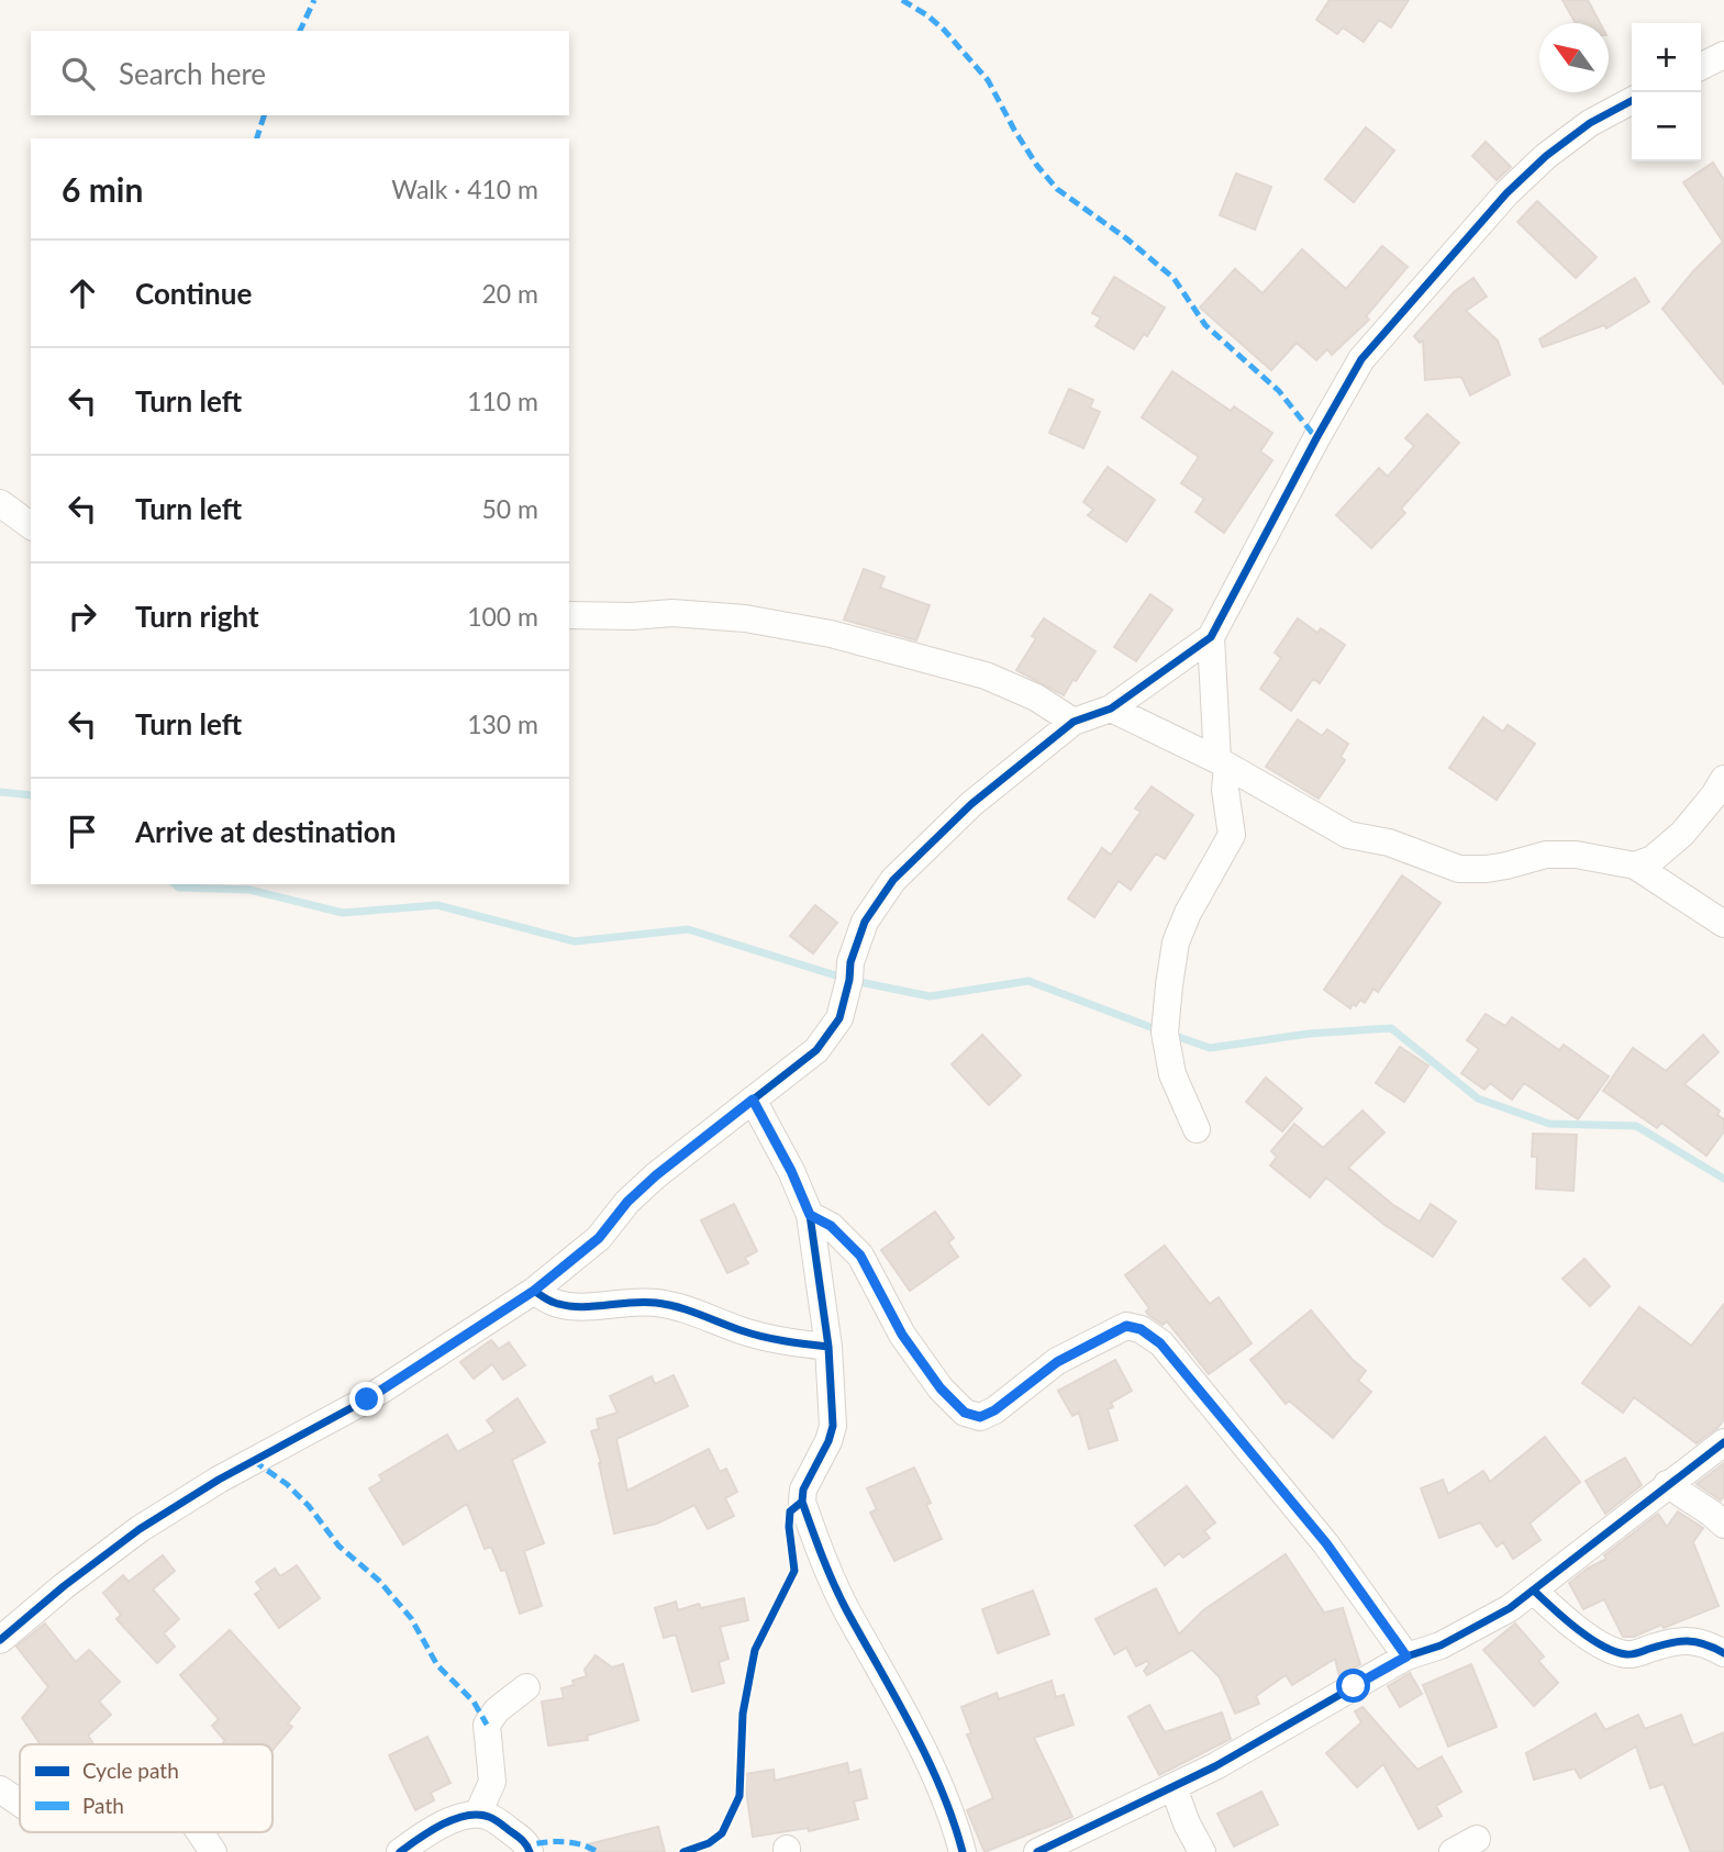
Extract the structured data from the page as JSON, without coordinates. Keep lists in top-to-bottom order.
{
  "legend": ["Cycle path", "Path"],
  "north": "top left",
  "page": {
    "map_buttons": ["+", "−"],
    "search": "Search here",
    "heading": ["6 min", "Walk · 410 m"],
    "list": [
      ["Continue", "20 m"],
      ["Turn left", "110 m"],
      ["Turn left", "50 m"],
      ["Turn right", "100 m"],
      ["Turn left", "130 m"],
      "Arrive at destination"
    ]
  }
}
